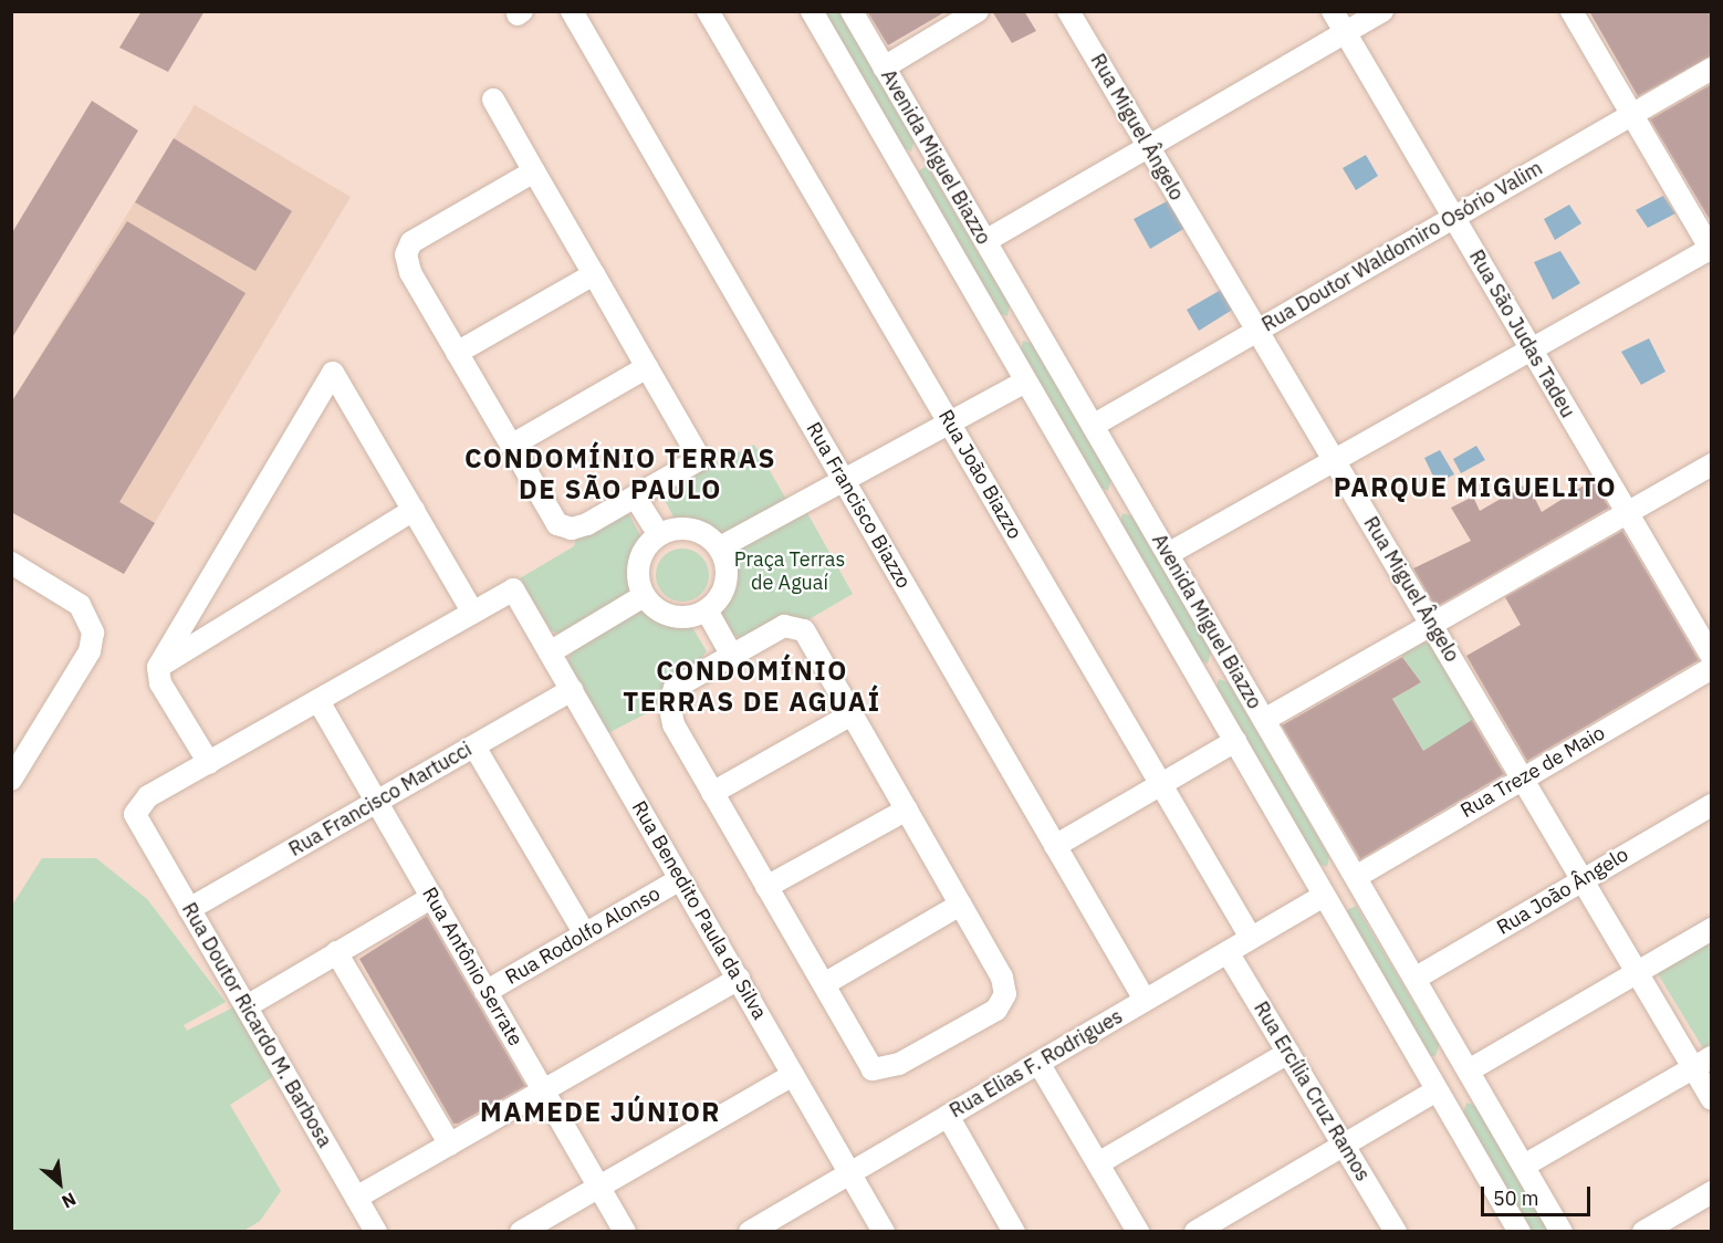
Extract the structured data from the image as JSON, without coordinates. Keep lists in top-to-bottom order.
{
  "streets": {
    "street": [
      "Rua Miguel Ângelo",
      "Avenida Miguel Biazzo",
      "Rua Doutor Waldomiro Osório Valim",
      "Rua São Judas Tadeu",
      "Rua João Biazzo",
      "Rua Francisco Biazzo",
      "Rua Treze de Maio",
      "Rua Francisco Martucci",
      "Rua João Ângelo",
      "Rua Benedito Paula da Silva",
      "Rua Rodolfo Alonso",
      "Rua Antônio Serrate",
      "Rua Doutor Ricardo M. Barbosa",
      "Rua Elias F. Rodrigues",
      "Rua Ercília Cruz Ramos"
    ]
  },
  "crossings": [
    ["Rua Miguel Ângelo", "Rua Doutor Waldomiro Osório Valim"],
    ["Rua Miguel Ângelo", "Rua Treze de Maio"],
    ["Rua Miguel Ângelo", "Rua João Ângelo"],
    ["Avenida Miguel Biazzo", "Rua Doutor Waldomiro Osório Valim"],
    ["Avenida Miguel Biazzo", "Rua Treze de Maio"],
    ["Avenida Miguel Biazzo", "Rua João Ângelo"],
    ["Avenida Miguel Biazzo", "Rua Elias F. Rodrigues"],
    ["Rua Doutor Waldomiro Osório Valim", "Rua São Judas Tadeu"],
    ["Rua João Biazzo", "Rua Elias F. Rodrigues"],
    ["Rua Francisco Biazzo", "Rua Elias F. Rodrigues"],
    ["Rua Francisco Martucci", "Rua Benedito Paula da Silva"],
    ["Rua Francisco Martucci", "Rua Antônio Serrate"],
    ["Rua Francisco Martucci", "Rua Doutor Ricardo M. Barbosa"],
    ["Rua Benedito Paula da Silva", "Rua Rodolfo Alonso"],
    ["Rua Benedito Paula da Silva", "Rua Elias F. Rodrigues"],
    ["Rua Rodolfo Alonso", "Rua Antônio Serrate"],
    ["Rua Elias F. Rodrigues", "Rua Ercília Cruz Ramos"]
  ],
  "districts": [
    "CONDOMÍNIO TERRAS DE SÃO PAULO",
    "PARQUE MIGUELITO",
    "CONDOMÍNIO TERRAS DE AGUAÍ",
    "MAMEDE JÚNIOR"
  ],
  "parks": ["Praça Terras de Aguaí"],
  "scale_bar": "50 m",
  "north": "bottom right"
}
